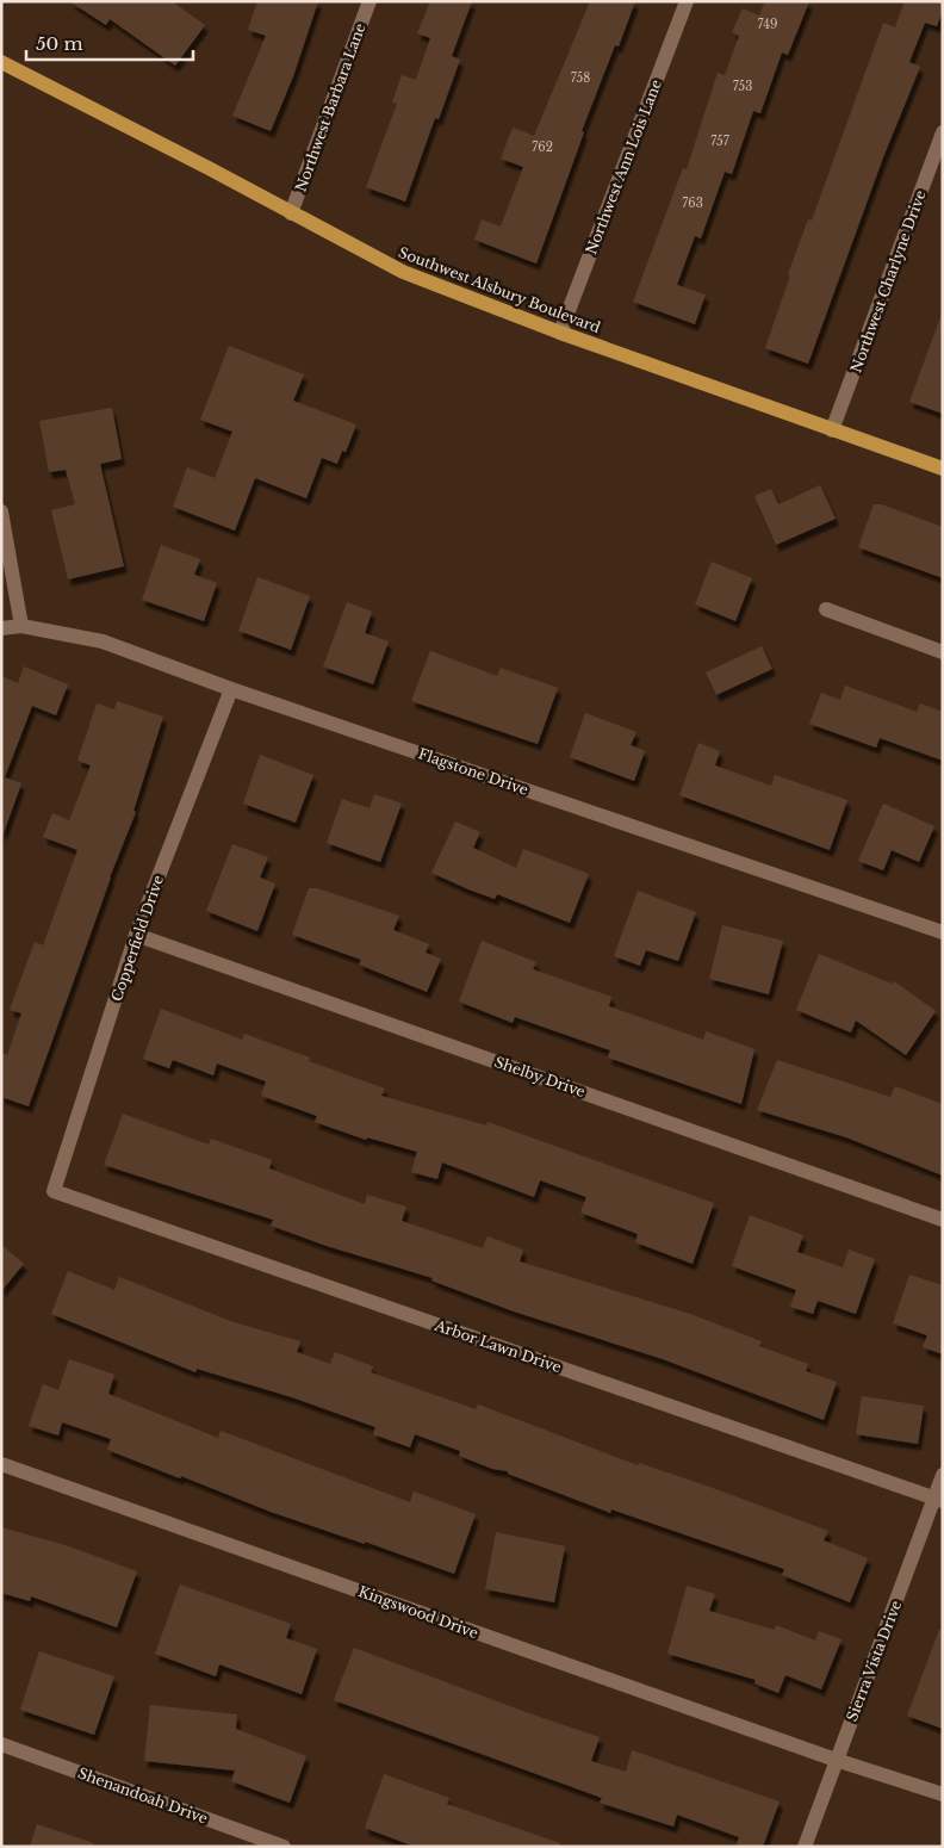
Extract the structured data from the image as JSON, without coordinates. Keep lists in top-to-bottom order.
{
  "streets": {
    "main road": ["Southwest Alsbury Boulevard"],
    "street": [
      "Northwest Barbara Lane",
      "Northwest Ann Lois Lane",
      "Northwest Charlyne Drive",
      "Flagstone Drive",
      "Copperfield Drive",
      "Shelby Drive",
      "Arbor Lawn Drive",
      "Kingswood Drive",
      "Sierra Vista Drive",
      "Shenandoah Drive"
    ]
  },
  "crossings": [
    ["Northwest Barbara Lane", "Southwest Alsbury Boulevard"],
    ["Northwest Ann Lois Lane", "Southwest Alsbury Boulevard"],
    ["Northwest Charlyne Drive", "Southwest Alsbury Boulevard"],
    ["Flagstone Drive", "Copperfield Drive"],
    ["Copperfield Drive", "Shelby Drive"],
    ["Copperfield Drive", "Arbor Lawn Drive"],
    ["Arbor Lawn Drive", "Sierra Vista Drive"],
    ["Kingswood Drive", "Sierra Vista Drive"]
  ],
  "house_numbers": [
    "749",
    "758",
    "753",
    "757",
    "762",
    "763"
  ],
  "scale_bar": "50 m"
}
